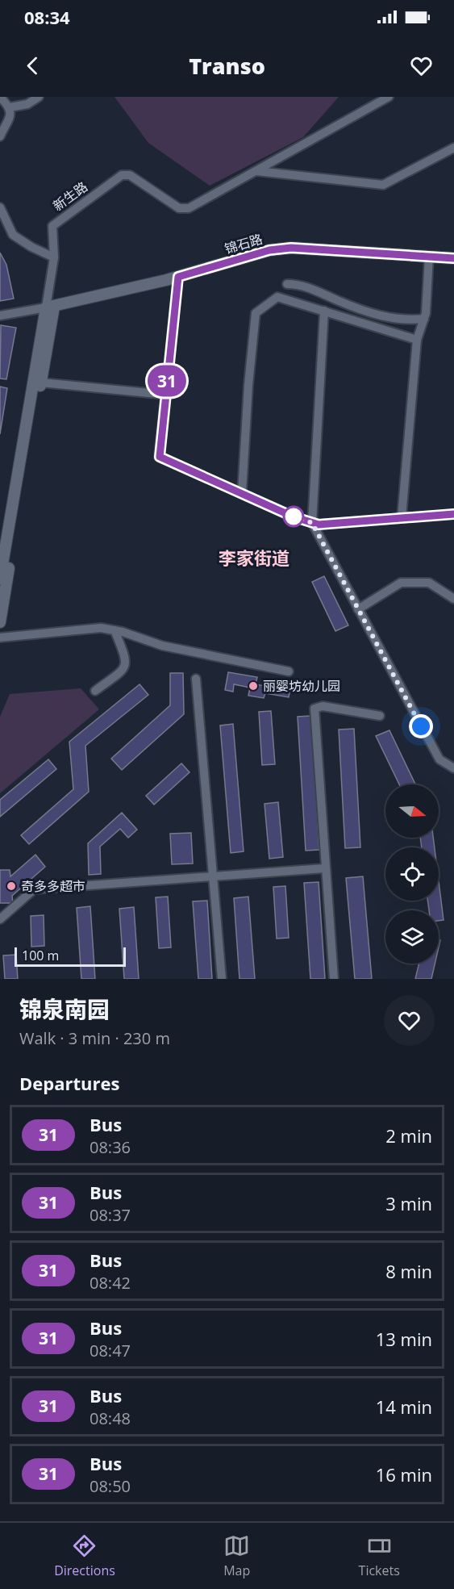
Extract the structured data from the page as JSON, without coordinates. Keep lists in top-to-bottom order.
{
  "streets": {
    "street": ["新生路", "锦石路"]
  },
  "crossings": [
    ["新生路", "锦石路"]
  ],
  "districts": ["李家街道"],
  "places": ["丽婴坊幼儿园", "奇多多超市"],
  "lines": ["bus line 31"],
  "scale_bar": "100 m",
  "north": "right",
  "page": {
    "status": "08:34",
    "header": "Transo",
    "on_map": "31",
    "scale": "100 m",
    "heading": [
      ["锦泉南园", "Walk · 3 min · 230 m"],
      "Departures"
    ],
    "list": [
      {
        "mark": "31",
        "name": "Bus",
        "note": "08:36",
        "value": "2 min"
      },
      {
        "mark": "31",
        "name": "Bus",
        "note": "08:37",
        "value": "3 min"
      },
      {
        "mark": "31",
        "name": "Bus",
        "note": "08:42",
        "value": "8 min"
      },
      {
        "mark": "31",
        "name": "Bus",
        "note": "08:47",
        "value": "13 min"
      },
      {
        "mark": "31",
        "name": "Bus",
        "note": "08:48",
        "value": "14 min"
      },
      {
        "mark": "31",
        "name": "Bus",
        "note": "08:50",
        "value": "16 min"
      }
    ],
    "tabs": ["Directions", "Map", "Tickets"]
  }
}
